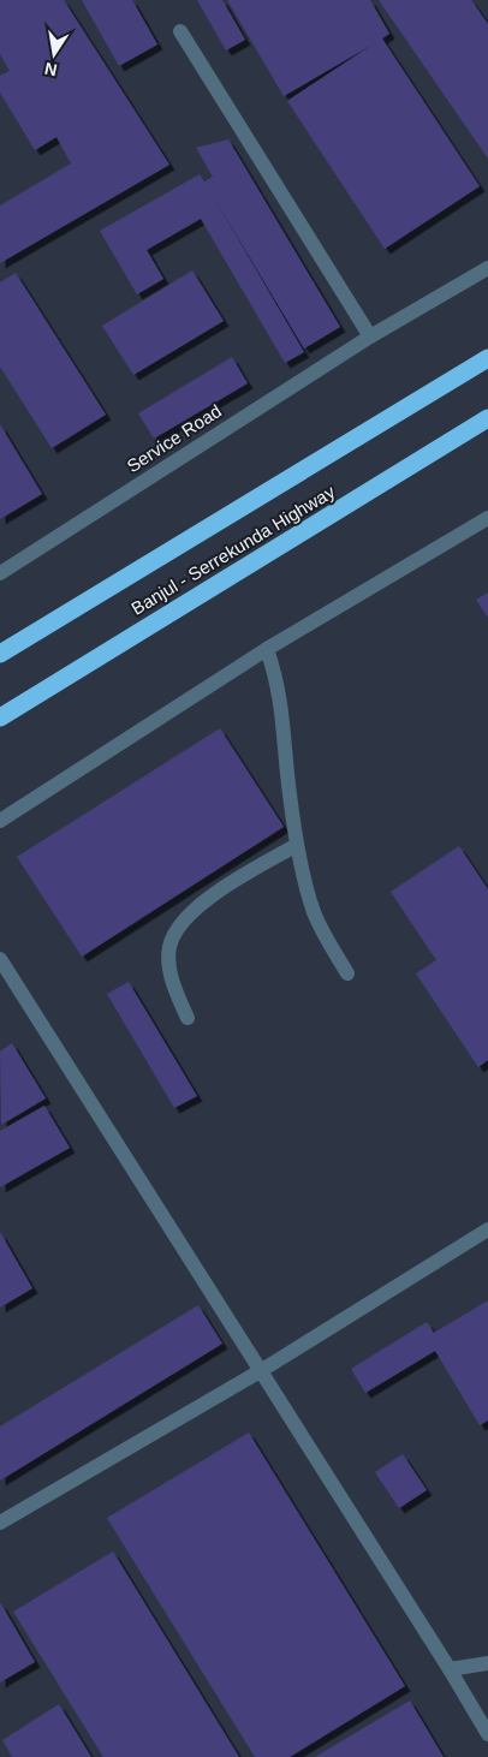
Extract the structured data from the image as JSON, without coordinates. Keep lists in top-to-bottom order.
{
  "streets": {
    "highway": ["Banjul - Serrekunda Highway"],
    "street": ["Service Road"]
  },
  "north": "bottom"
}
